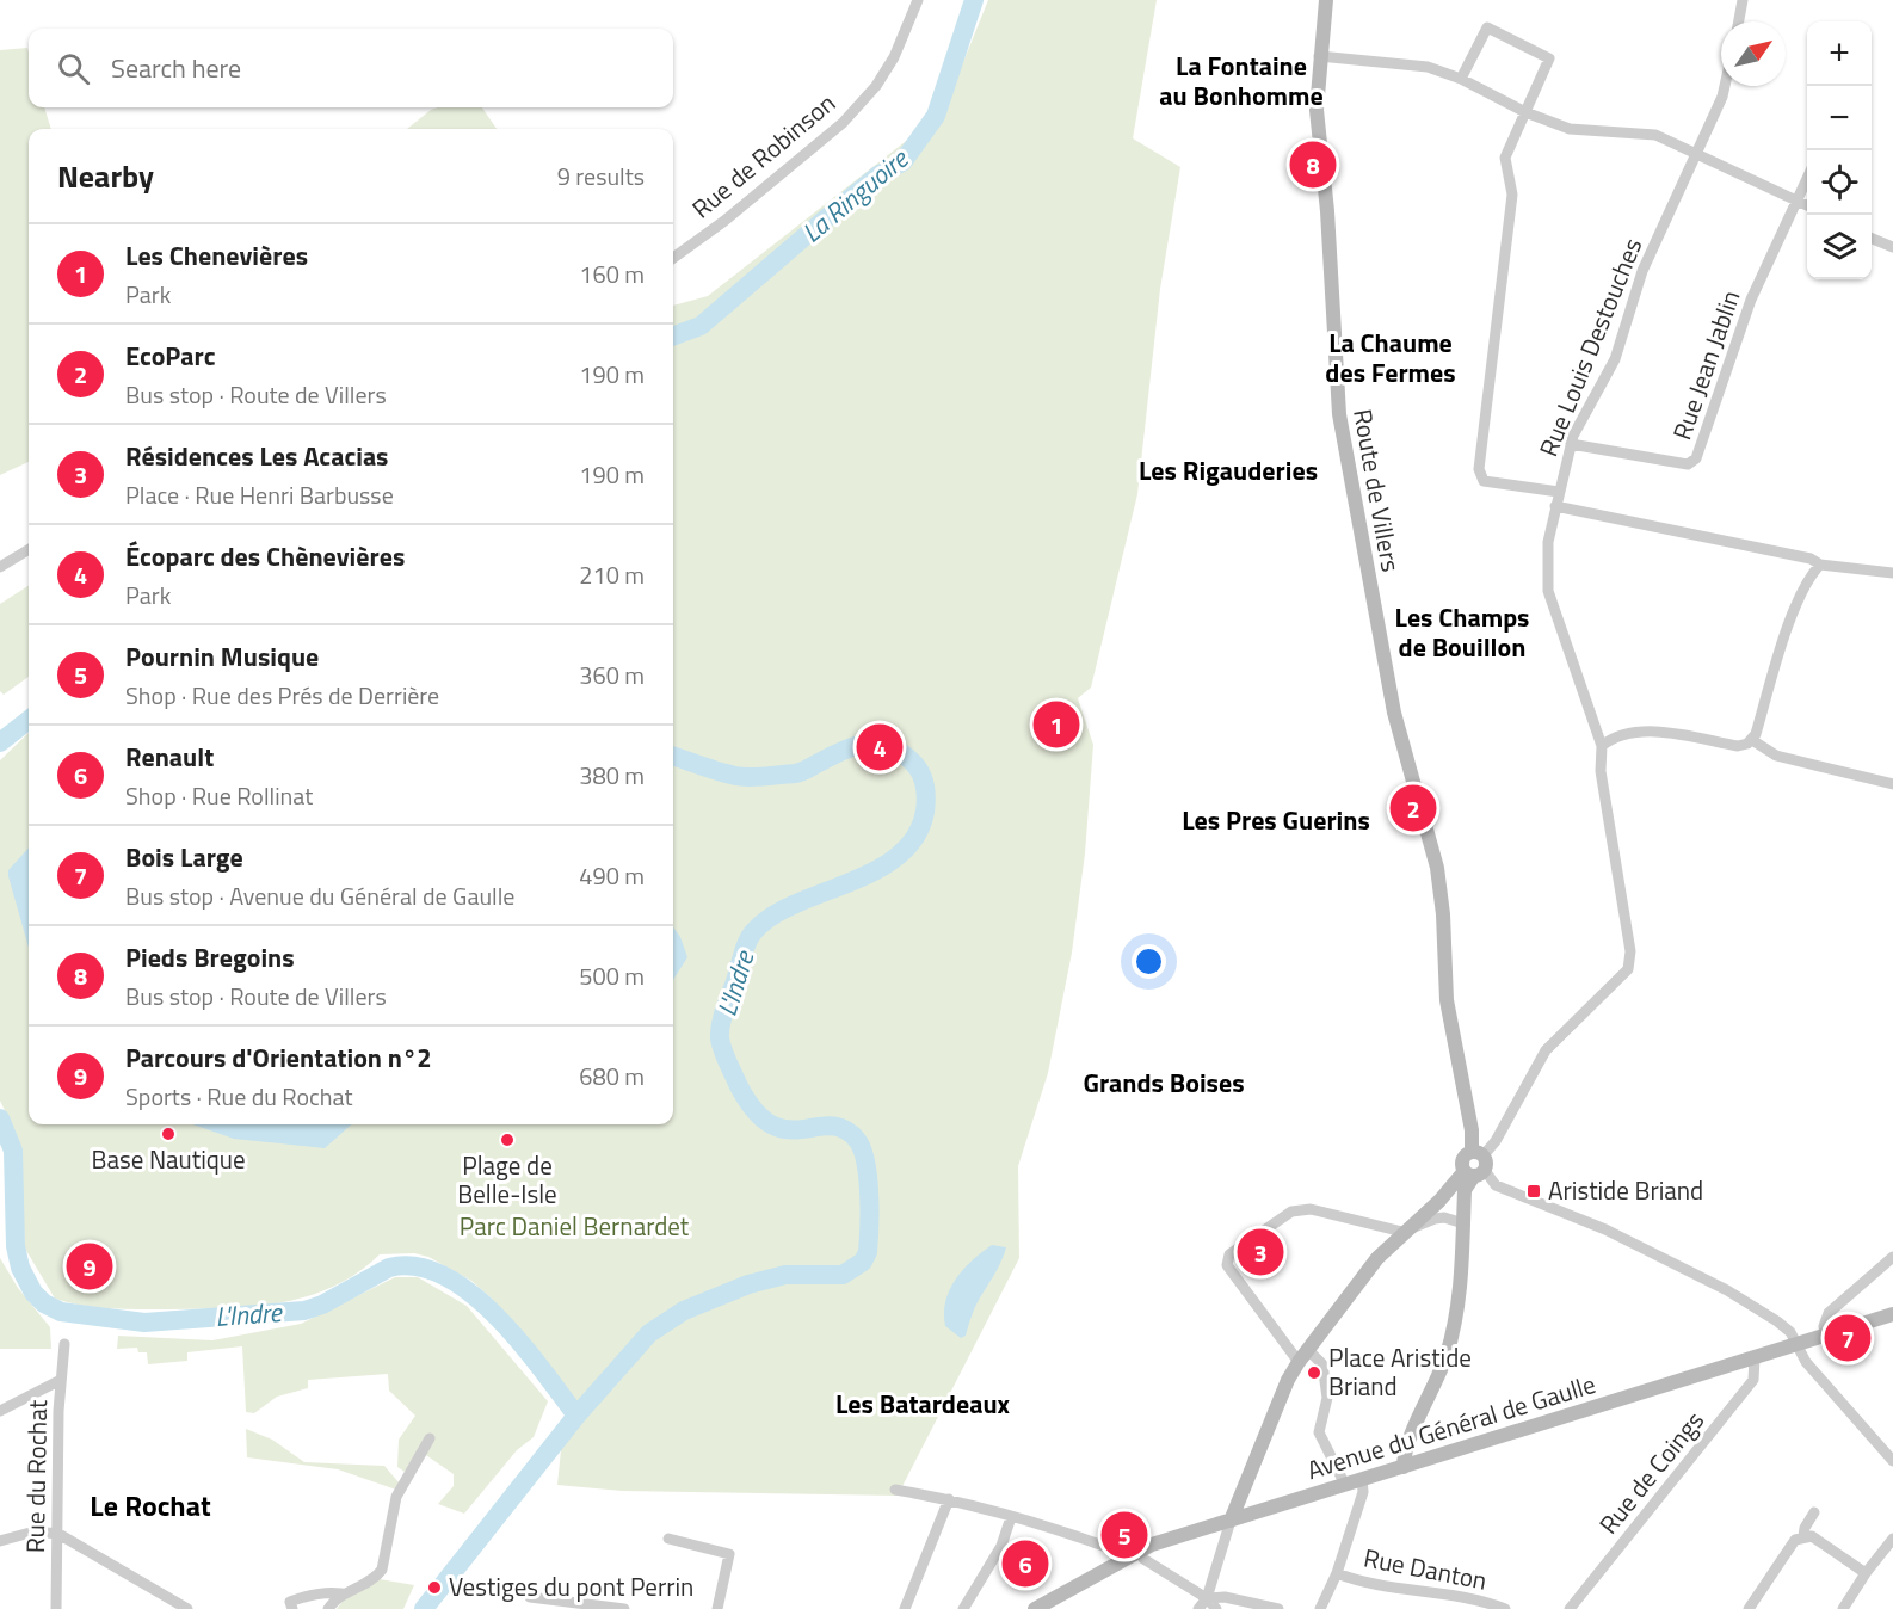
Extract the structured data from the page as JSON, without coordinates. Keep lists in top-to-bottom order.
{
  "streets": {
    "main road": ["Route de Villers", "Avenue du Général de Gaulle"],
    "street": [
      "Rue de Robinson",
      "Rue Louis Destouches",
      "Rue Jean Jablin",
      "Rue de Coings",
      "Rue du Rochat",
      "Rue Danton"
    ]
  },
  "crossings": [
    ["Rue Louis Destouches", "Rue Jean Jablin"],
    ["Rue Louis Destouches", "Route de Villers"],
    ["Avenue du Général de Gaulle", "Rue de Coings"]
  ],
  "districts": [
    "La Fontaine au Bonhomme",
    "La Chaume des Fermes",
    "Les Rigauderies",
    "Les Champs de Bouillon",
    "Les Pres Guerins",
    "Grands Boises",
    "Les Batardeaux",
    "Le Rochat"
  ],
  "water": ["La Ringuoire", "L'Indre"],
  "parks": ["Parc Daniel Bernardet"],
  "places": {
    "other": [
      "Base Nautique",
      "Plage de Belle-Isle",
      "Place Aristide Briand",
      "Vestiges du pont Perrin"
    ],
    "transit": ["Aristide Briand"]
  },
  "north": "top right",
  "page": {
    "map_buttons": ["+", "−"],
    "search": "Search here",
    "heading": ["Nearby", "9 results"],
    "pins": [
      "8",
      "1",
      "4",
      "2",
      "3",
      "9",
      "7",
      "5",
      "6"
    ],
    "list": [
      {
        "mark": "1",
        "name": "Les Chenevières",
        "note": "Park",
        "value": "160 m"
      },
      {
        "mark": "2",
        "name": "EcoParc",
        "note": "Bus stop · Route de Villers",
        "value": "190 m"
      },
      {
        "mark": "3",
        "name": "Résidences Les Acacias",
        "note": "Place · Rue Henri Barbusse",
        "value": "190 m"
      },
      {
        "mark": "4",
        "name": "Écoparc des Chènevières",
        "note": "Park",
        "value": "210 m"
      },
      {
        "mark": "5",
        "name": "Pournin Musique",
        "note": "Shop · Rue des Prés de Derrière",
        "value": "360 m"
      },
      {
        "mark": "6",
        "name": "Renault",
        "note": "Shop · Rue Rollinat",
        "value": "380 m"
      },
      {
        "mark": "7",
        "name": "Bois Large",
        "note": "Bus stop · Avenue du Général de Gaulle",
        "value": "490 m"
      },
      {
        "mark": "8",
        "name": "Pieds Bregoins",
        "note": "Bus stop · Route de Villers",
        "value": "500 m"
      },
      {
        "mark": "9",
        "name": "Parcours d'Orientation n°2",
        "note": "Sports · Rue du Rochat",
        "value": "680 m"
      }
    ]
  }
}
